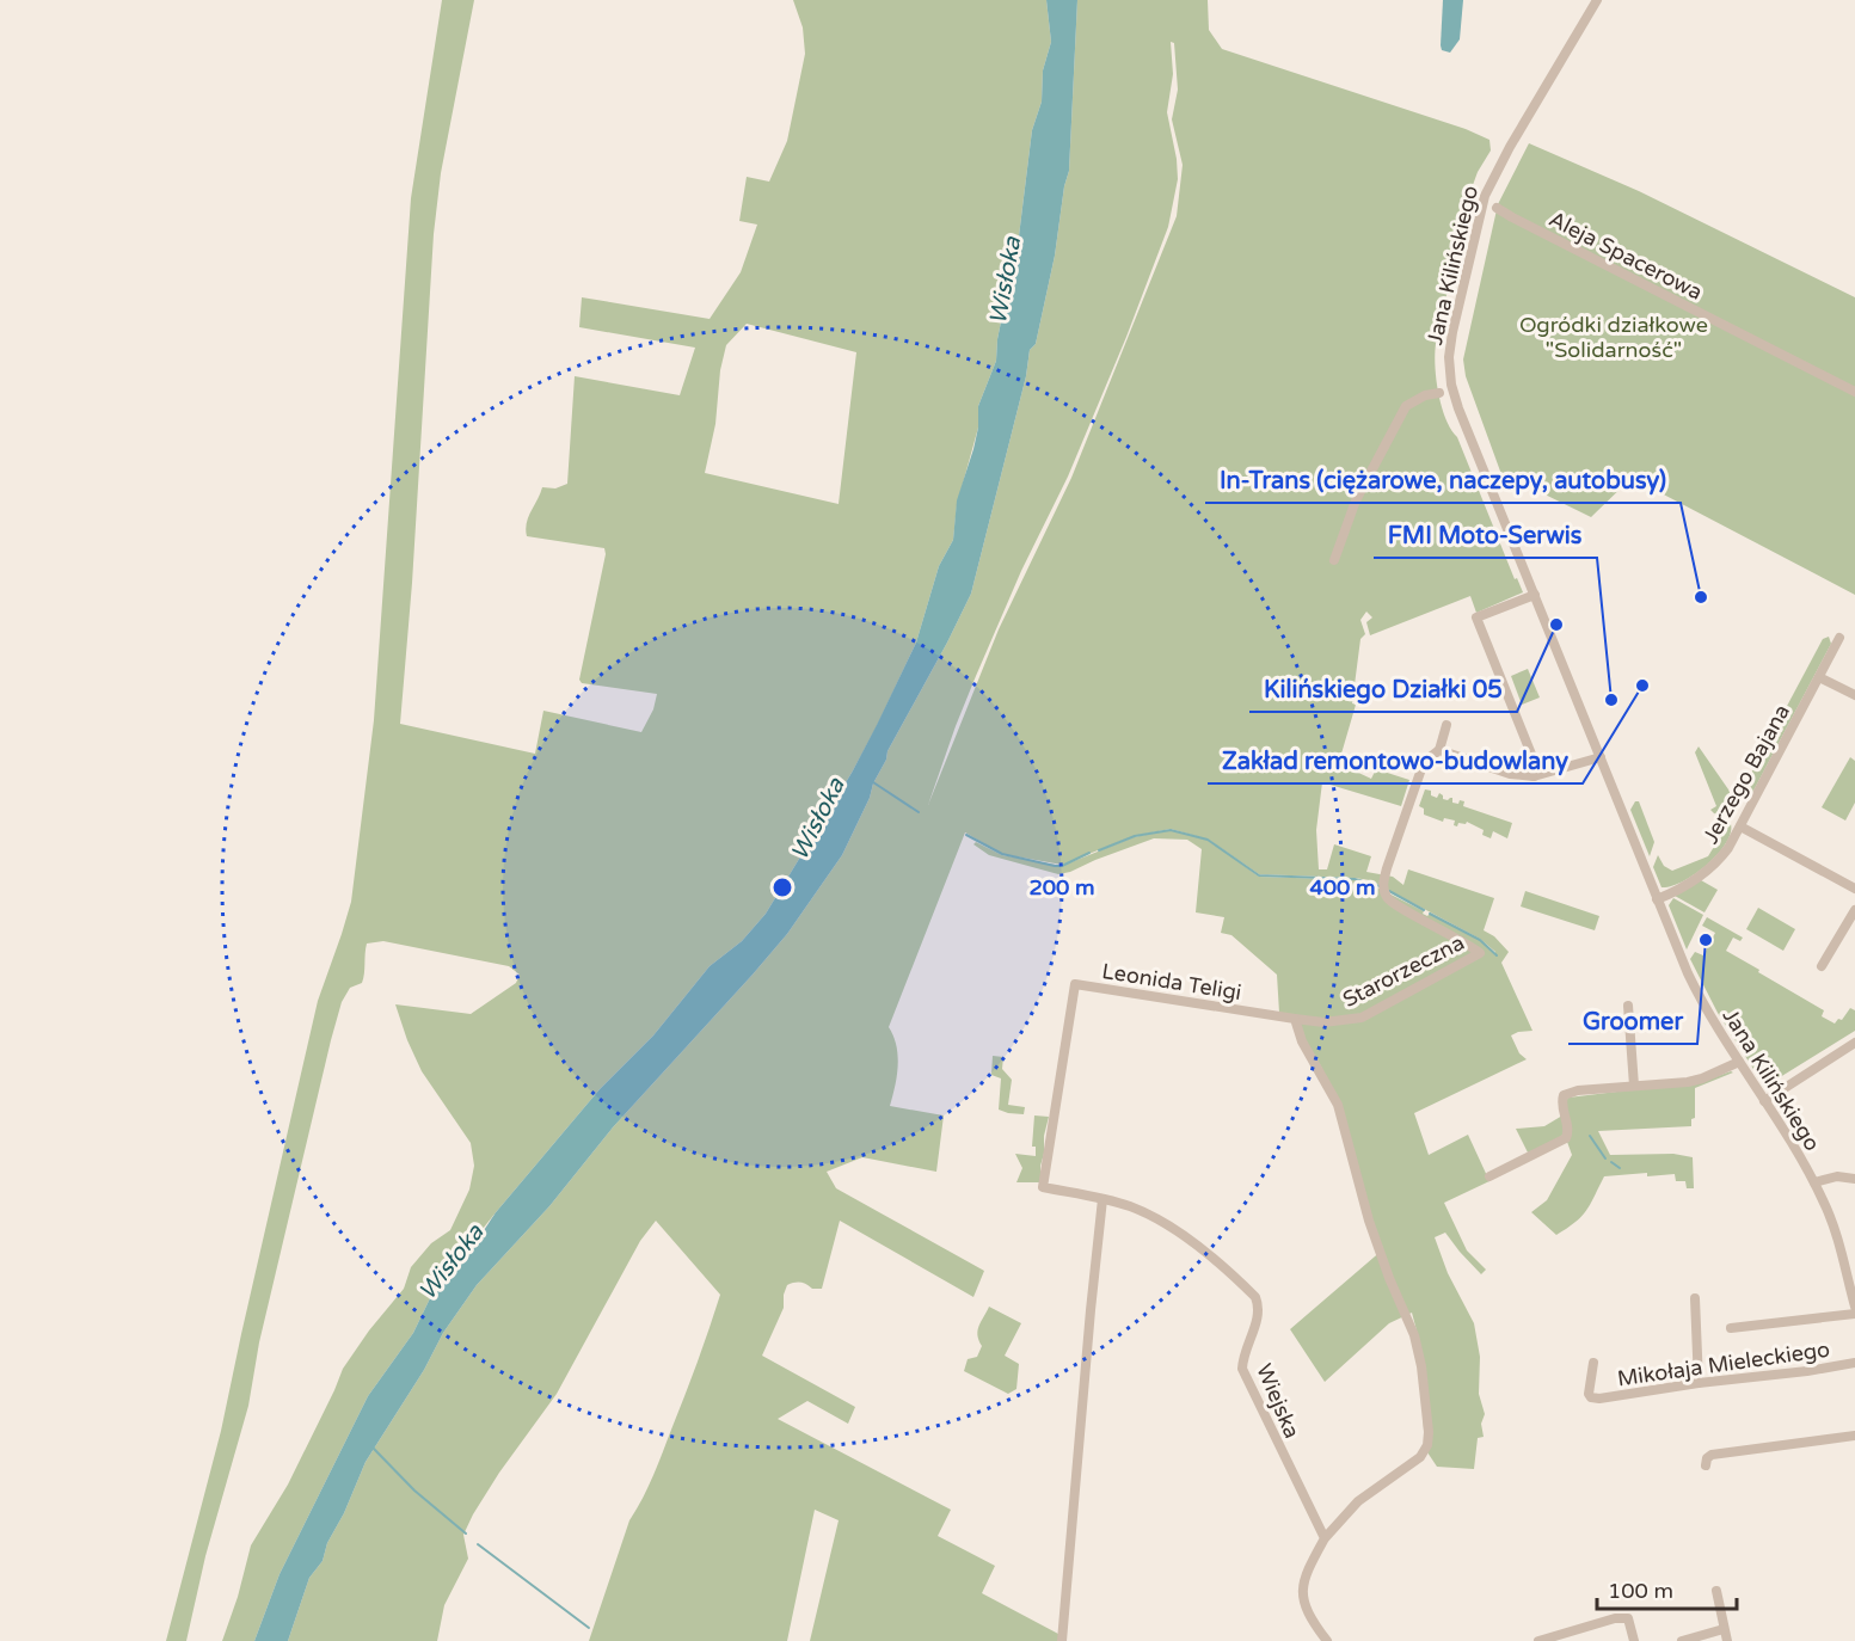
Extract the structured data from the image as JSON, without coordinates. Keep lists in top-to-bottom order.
{
  "streets": {
    "street": [
      "Aleja Spacerowa",
      "Jana Kilińskiego",
      "Jerzego Bajana",
      "Starorzeczna",
      "Leonida Teligi",
      "Mikołaja Mieleckiego",
      "Wiejska"
    ]
  },
  "crossings": [
    ["Jana Kilińskiego", "Jerzego Bajana"],
    ["Starorzeczna", "Leonida Teligi"],
    ["Leonida Teligi", "Wiejska"]
  ],
  "water": ["Wisłoka"],
  "parks": ["Ogródki działkowe \"Solidarność\""],
  "places": [
    "In-Trans (ciężarowe, naczepy, autobusy)",
    "Kilińskiego Działki 05",
    "Zakład remontowo-budowlany",
    "FMI Moto-Serwis",
    "Groomer"
  ],
  "scale_bar": "100 m",
  "rings": ["200 m", "400 m"]
}
